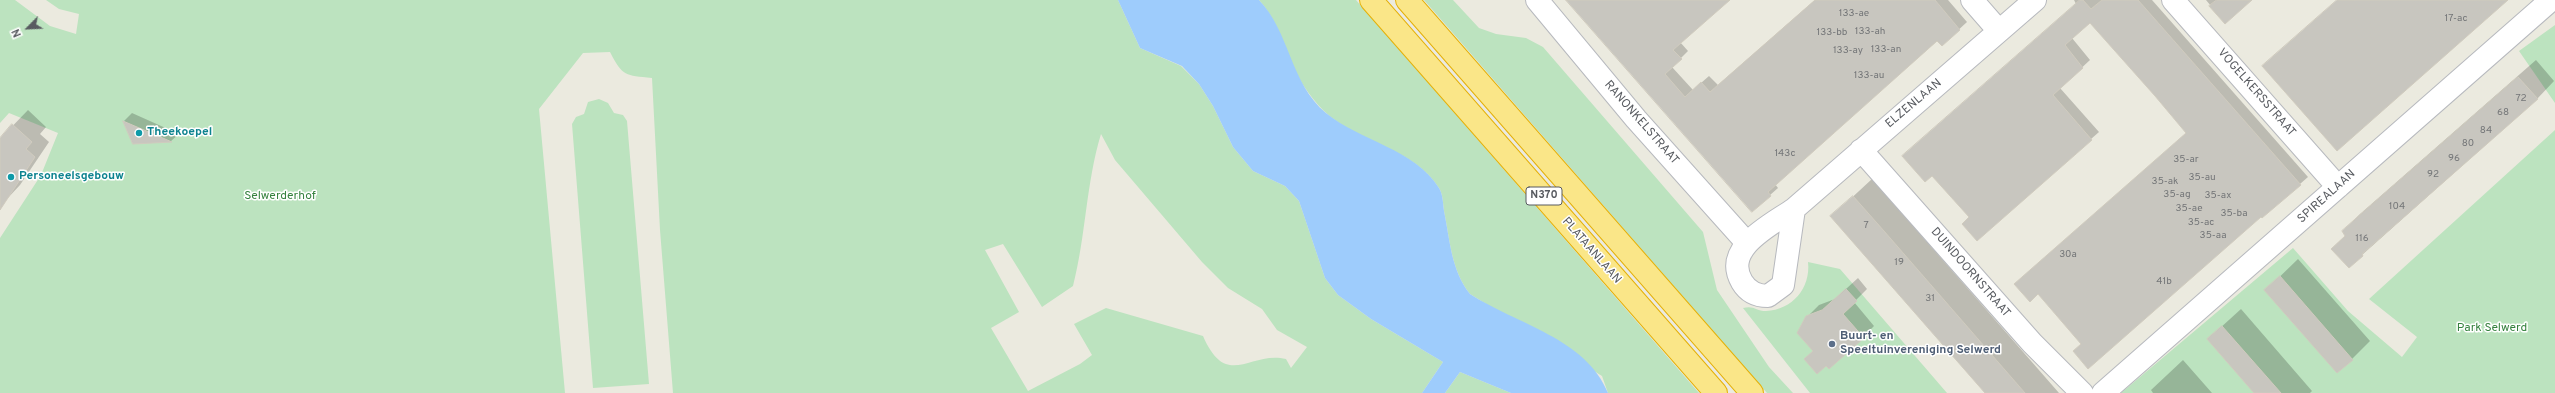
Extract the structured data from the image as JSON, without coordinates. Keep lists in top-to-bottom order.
{
  "streets": {
    "highway": ["N370", "PLATAANLAAN"],
    "street": [
      "VOGELKERSSTRAAT",
      "ELZENLAAN",
      "RANONKELSTRAAT",
      "SPIREALAAN",
      "DUINDOORNSTRAAT"
    ]
  },
  "crossings": [
    ["VOGELKERSSTRAAT", "SPIREALAAN"],
    ["ELZENLAAN", "RANONKELSTRAAT"],
    ["ELZENLAAN", "DUINDOORNSTRAAT"]
  ],
  "parks": ["Selwerderhof", "Park Selwerd"],
  "places": ["Theekoepel", "Personeelsgebouw", "Buurt- en Speeltuinvereniging Selwerd"],
  "house_numbers": [
    "133-ae",
    "17-ac",
    "133-ah",
    "133-bb",
    "133-an",
    "133-ay",
    "133-au",
    "72",
    "68",
    "84",
    "80",
    "143c",
    "96",
    "35-ar",
    "92",
    "35-au",
    "35-ak",
    "35-ag",
    "35-ax",
    "104",
    "35-ae",
    "35-ba",
    "35-ac",
    "7",
    "35-aa",
    "116",
    "30a",
    "19",
    "41b",
    "31"
  ],
  "north": "bottom left"
}
